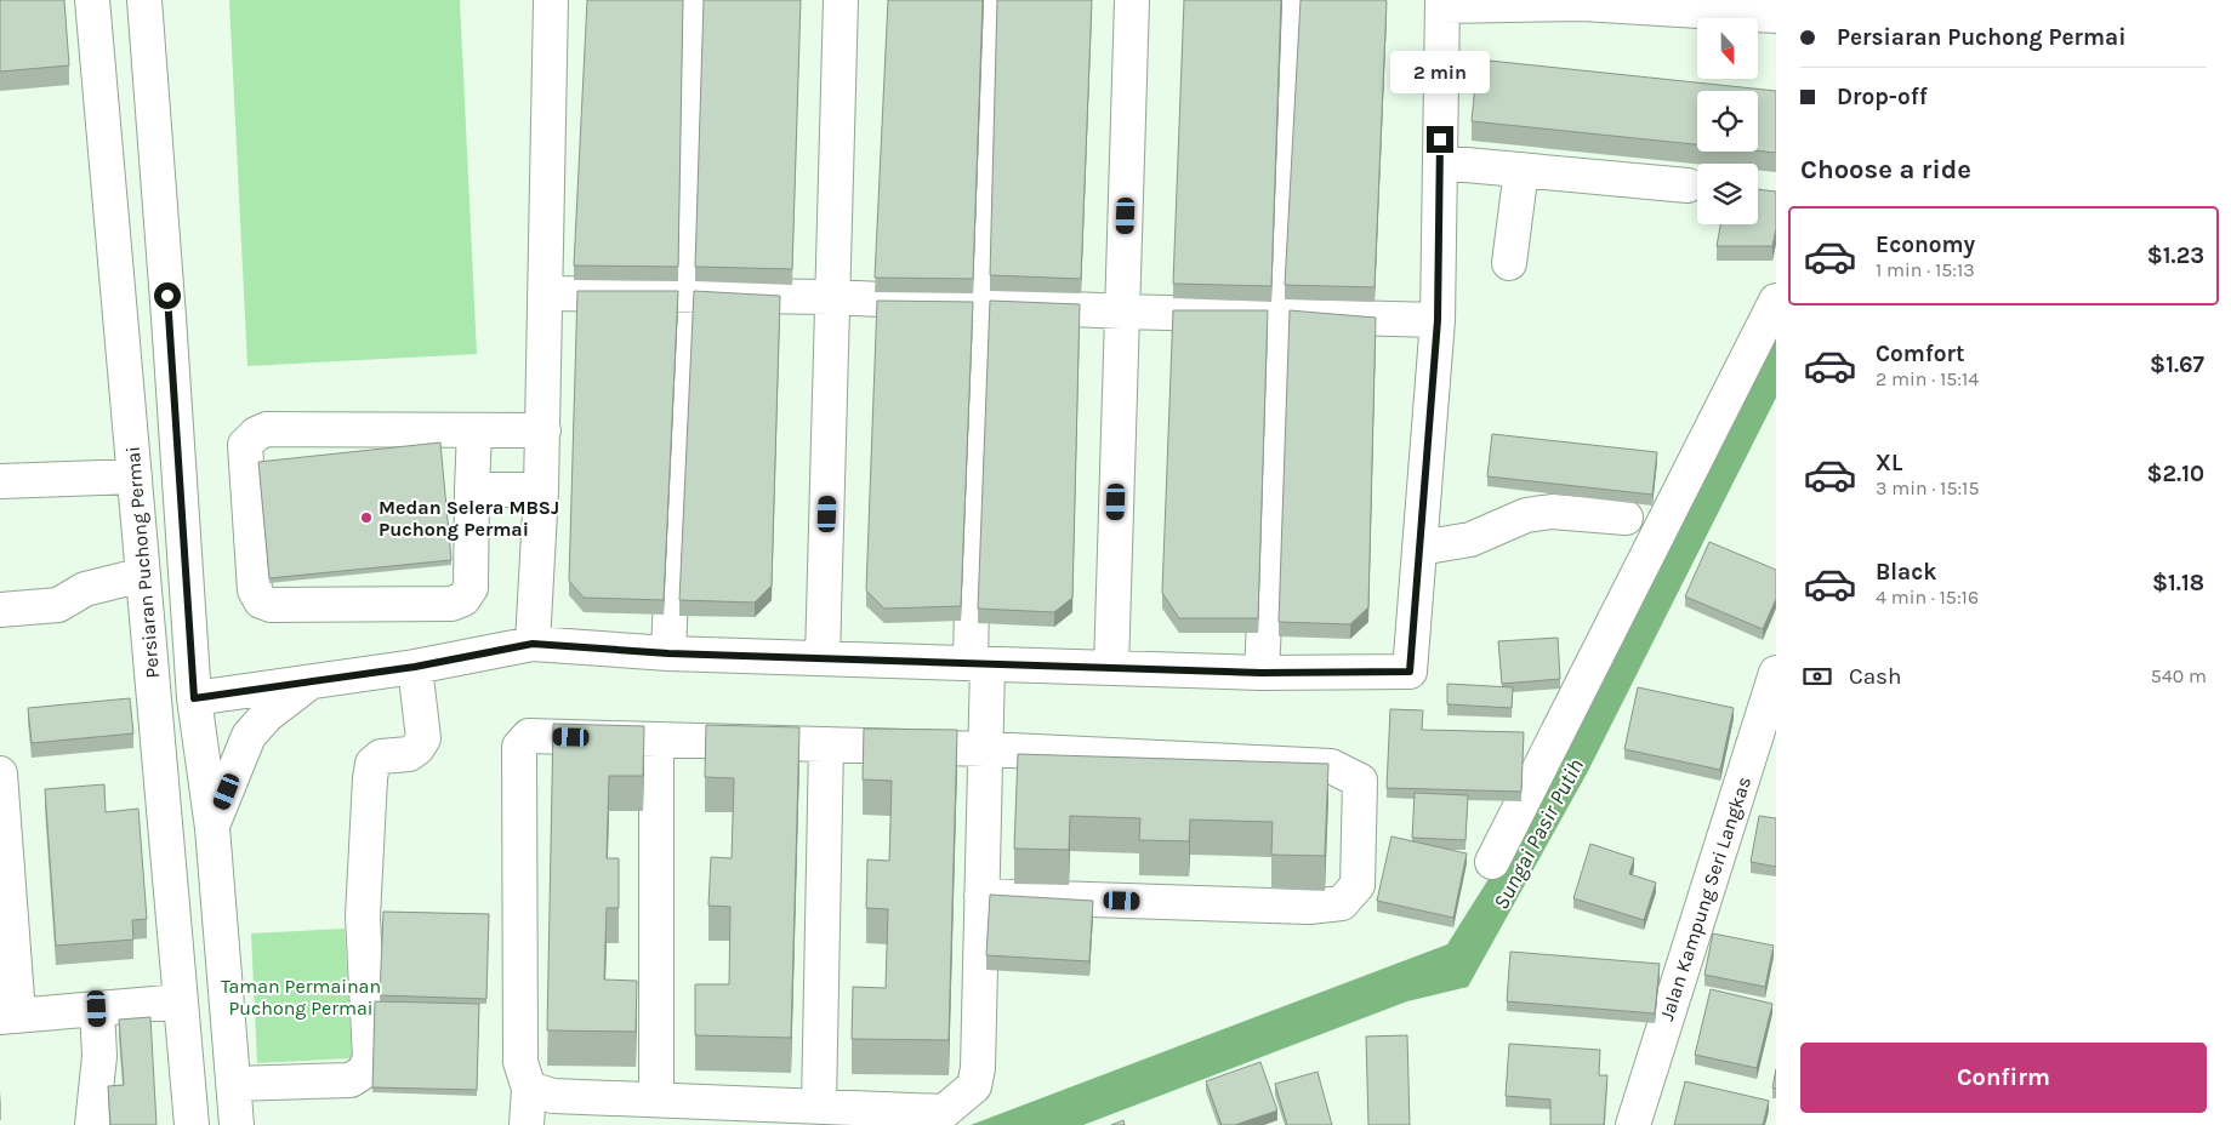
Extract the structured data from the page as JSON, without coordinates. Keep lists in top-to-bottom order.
{
  "streets": {
    "street": ["Persiaran Puchong Permai", "Jalan Kampung Seri Langkas"]
  },
  "water": ["Sungai Pasir Putih"],
  "parks": ["Taman Permainan Puchong Permai"],
  "places": ["Medan Selera MBSJ Puchong Permai"],
  "north": "bottom",
  "page": {
    "banner": ["Persiaran Puchong Permai", "Drop-off"],
    "bubble": "2 min",
    "heading": "Choose a ride",
    "list": [
      {
        "name": "Economy",
        "note": "1 min · 15:13",
        "value": "$1.23"
      },
      {
        "name": "Comfort",
        "note": "2 min · 15:14",
        "value": "$1.67"
      },
      {
        "name": "XL",
        "note": "3 min · 15:15",
        "value": "$2.10"
      },
      {
        "name": "Black",
        "note": "4 min · 15:16",
        "value": "$1.18"
      }
    ],
    "pay": ["Cash", "540 m"],
    "buttons": "Confirm"
  }
}
